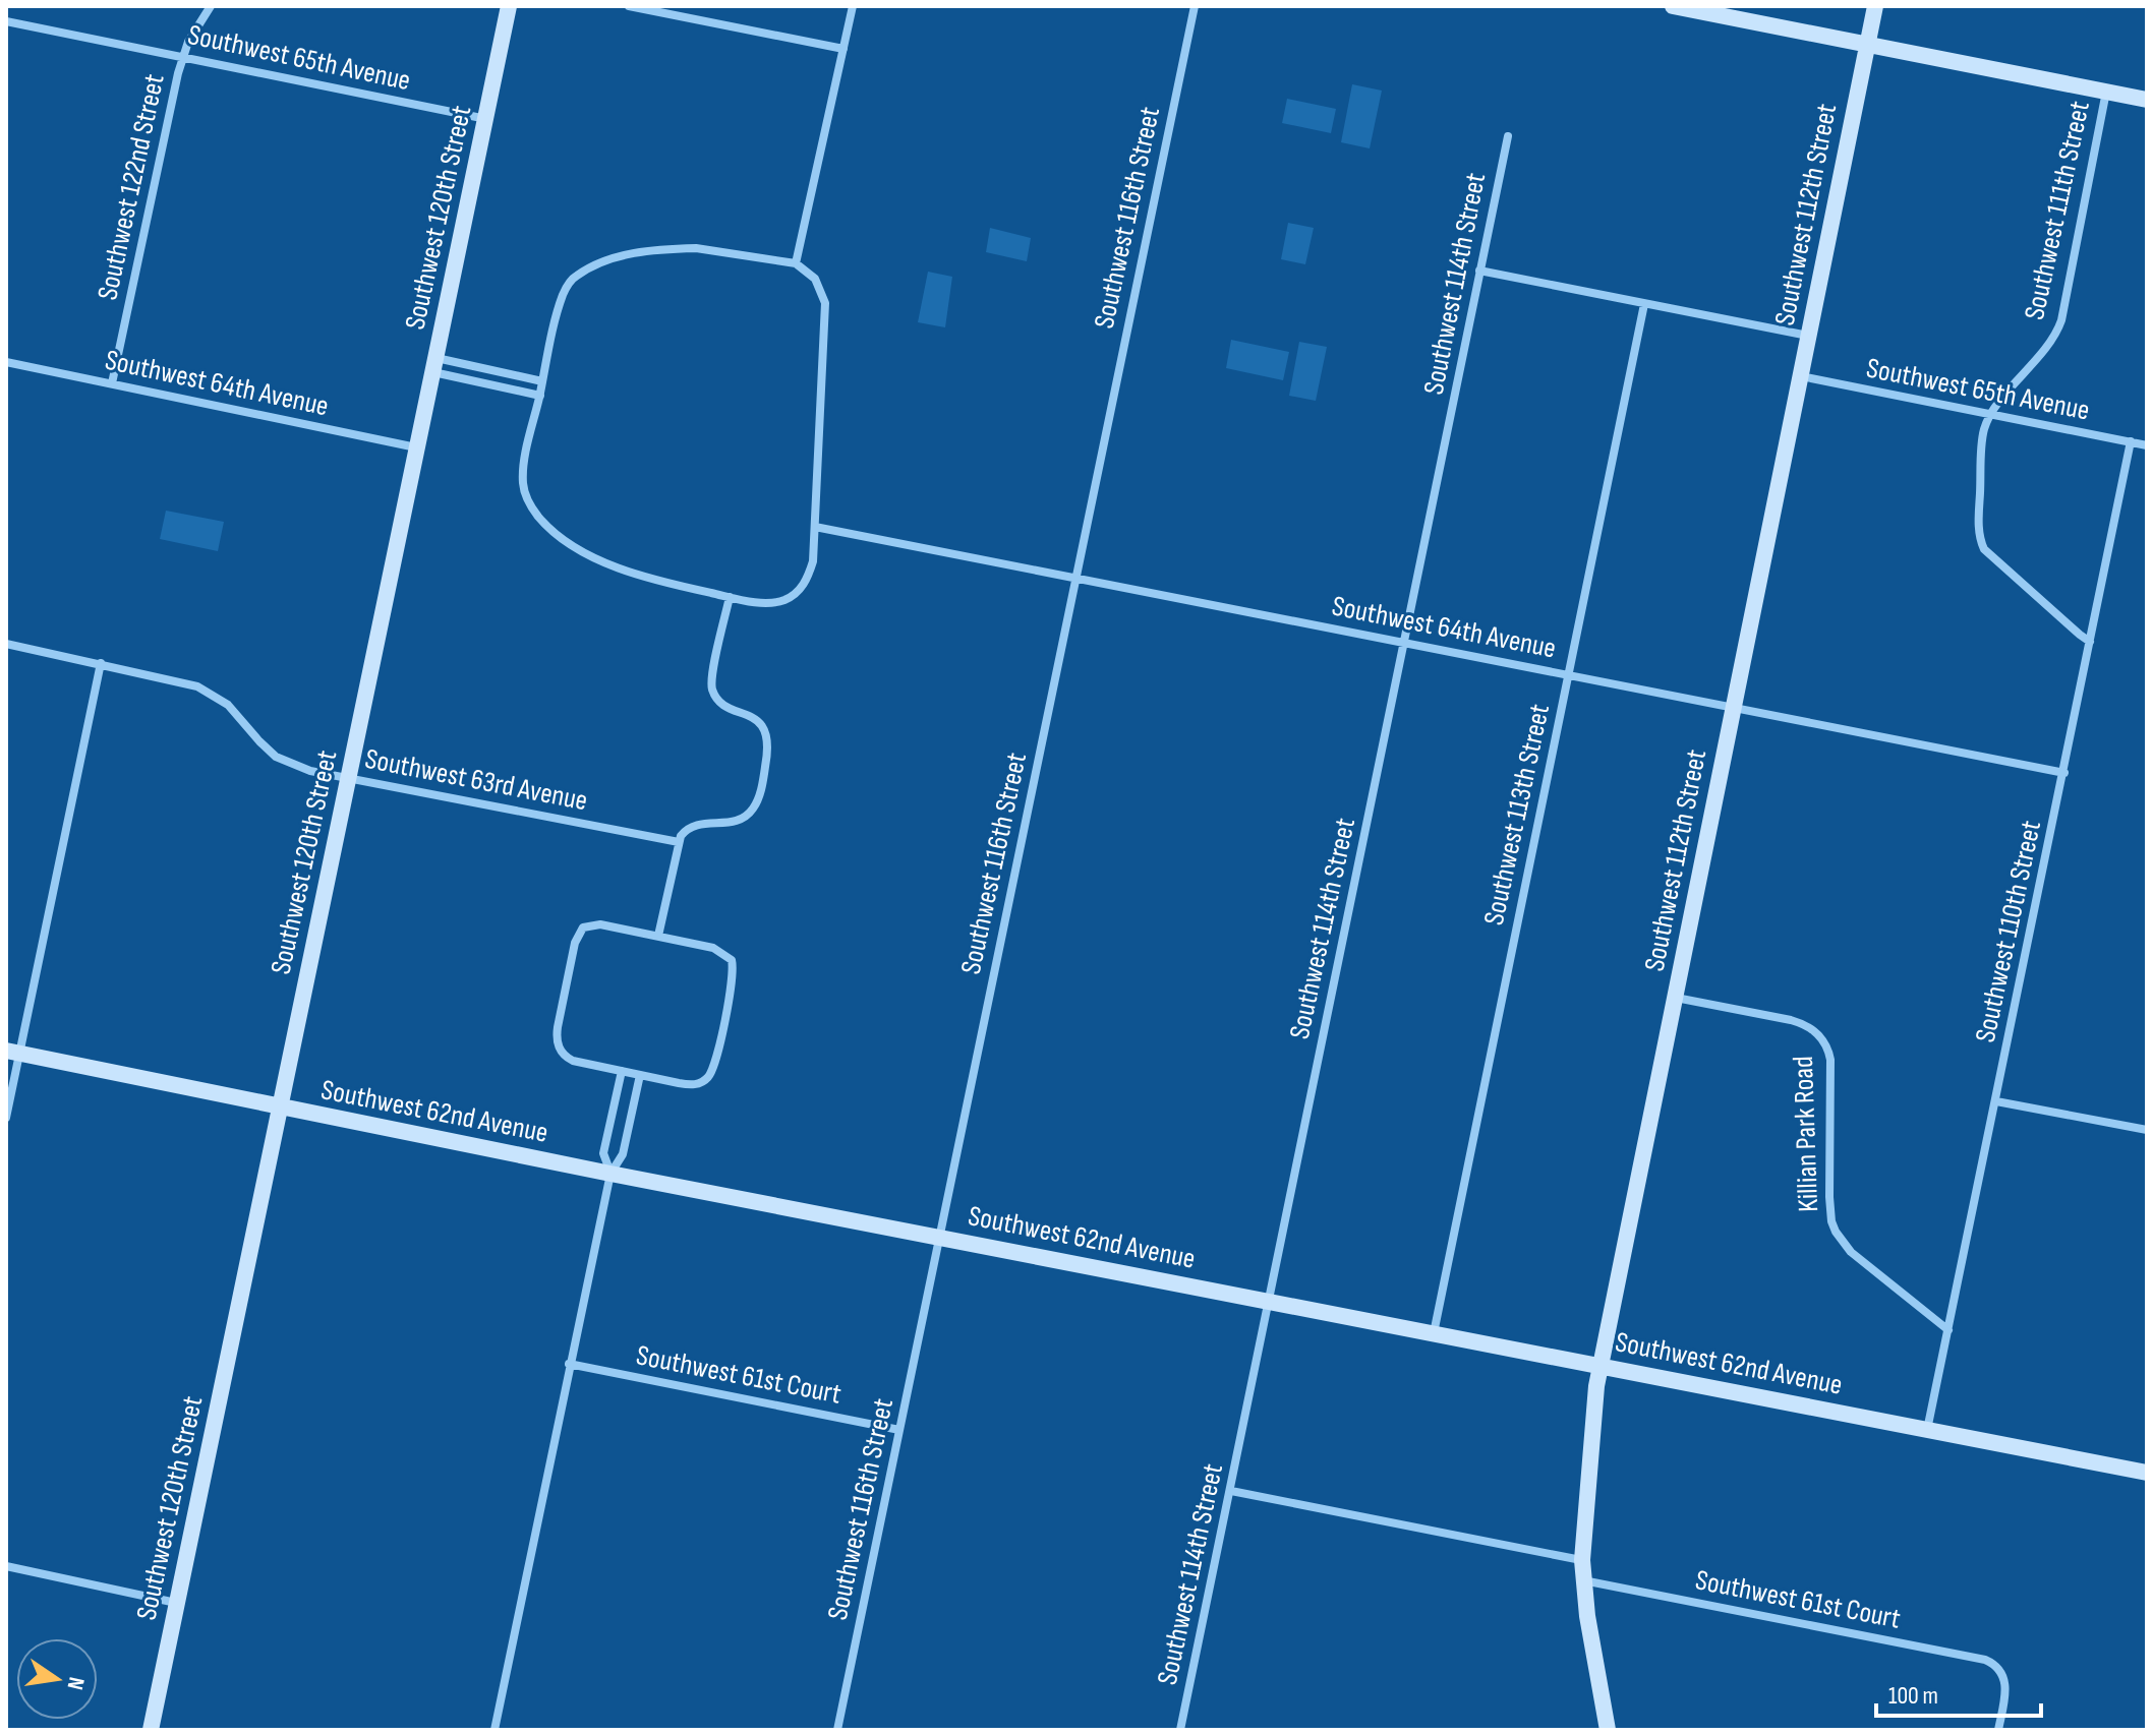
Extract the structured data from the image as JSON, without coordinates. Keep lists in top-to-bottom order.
{
  "streets": {
    "street": [
      "Southwest 65th Avenue",
      "Southwest 122nd Street",
      "Southwest 111th Street",
      "Southwest 112th Street",
      "Southwest 120th Street",
      "Southwest 116th Street",
      "Southwest 114th Street",
      "Southwest 64th Avenue",
      "Southwest 63rd Avenue",
      "Southwest 113th Street",
      "Southwest 110th Street",
      "Southwest 62nd Avenue",
      "Killian Park Road",
      "Southwest 61st Court"
    ]
  },
  "crossings": [
    ["Southwest 65th Avenue", "Southwest 122nd Street"],
    ["Southwest 65th Avenue", "Southwest 111th Street"],
    ["Southwest 65th Avenue", "Southwest 112th Street"],
    ["Southwest 65th Avenue", "Southwest 120th Street"],
    ["Southwest 65th Avenue", "Southwest 110th Street"],
    ["Southwest 122nd Street", "Southwest 64th Avenue"],
    ["Southwest 112th Street", "Southwest 64th Avenue"],
    ["Southwest 112th Street", "Southwest 62nd Avenue"],
    ["Southwest 112th Street", "Killian Park Road"],
    ["Southwest 112th Street", "Southwest 61st Court"],
    ["Southwest 120th Street", "Southwest 64th Avenue"],
    ["Southwest 120th Street", "Southwest 63rd Avenue"],
    ["Southwest 120th Street", "Southwest 62nd Avenue"],
    ["Southwest 116th Street", "Southwest 64th Avenue"],
    ["Southwest 116th Street", "Southwest 62nd Avenue"],
    ["Southwest 116th Street", "Southwest 61st Court"],
    ["Southwest 114th Street", "Southwest 64th Avenue"],
    ["Southwest 114th Street", "Southwest 62nd Avenue"],
    ["Southwest 64th Avenue", "Southwest 113th Street"],
    ["Southwest 64th Avenue", "Southwest 110th Street"],
    ["Southwest 113th Street", "Southwest 62nd Avenue"],
    ["Southwest 110th Street", "Southwest 62nd Avenue"],
    ["Southwest 110th Street", "Killian Park Road"]
  ],
  "scale_bar": "100 m",
  "north": "right"
}
